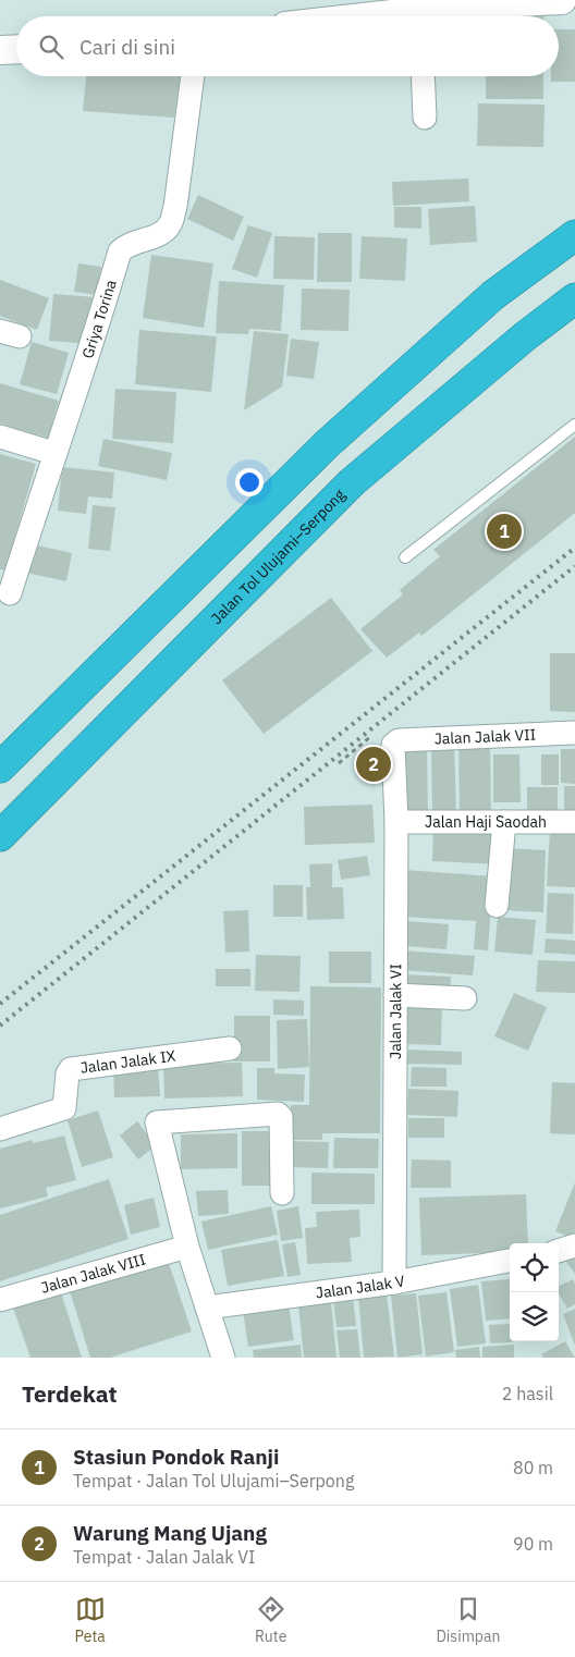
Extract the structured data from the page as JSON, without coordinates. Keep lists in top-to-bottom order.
{
  "streets": {
    "highway": ["Jalan Tol Ulujami–Serpong"],
    "street": [
      "Griya Torina",
      "Jalan Jalak VII",
      "Jalan Haji Saodah",
      "Jalan Jalak VI",
      "Jalan Jalak IX",
      "Jalan Jalak VIII",
      "Jalan Jalak V"
    ]
  },
  "crossings": [
    ["Jalan Jalak VII", "Jalan Jalak VI"],
    ["Jalan Haji Saodah", "Jalan Jalak VI"],
    ["Jalan Jalak VI", "Jalan Jalak V"]
  ],
  "page": {
    "search": "Cari di sini",
    "pins": ["1", "2"],
    "heading": ["Terdekat", "2 hasil"],
    "list": [
      {
        "mark": "1",
        "name": "Stasiun Pondok Ranji",
        "note": "Tempat · Jalan Tol Ulujami–Serpong",
        "value": "80 m"
      },
      {
        "mark": "2",
        "name": "Warung Mang Ujang",
        "note": "Tempat · Jalan Jalak VI",
        "value": "90 m"
      }
    ],
    "nav": ["Peta", "Rute", "Disimpan"]
  }
}
